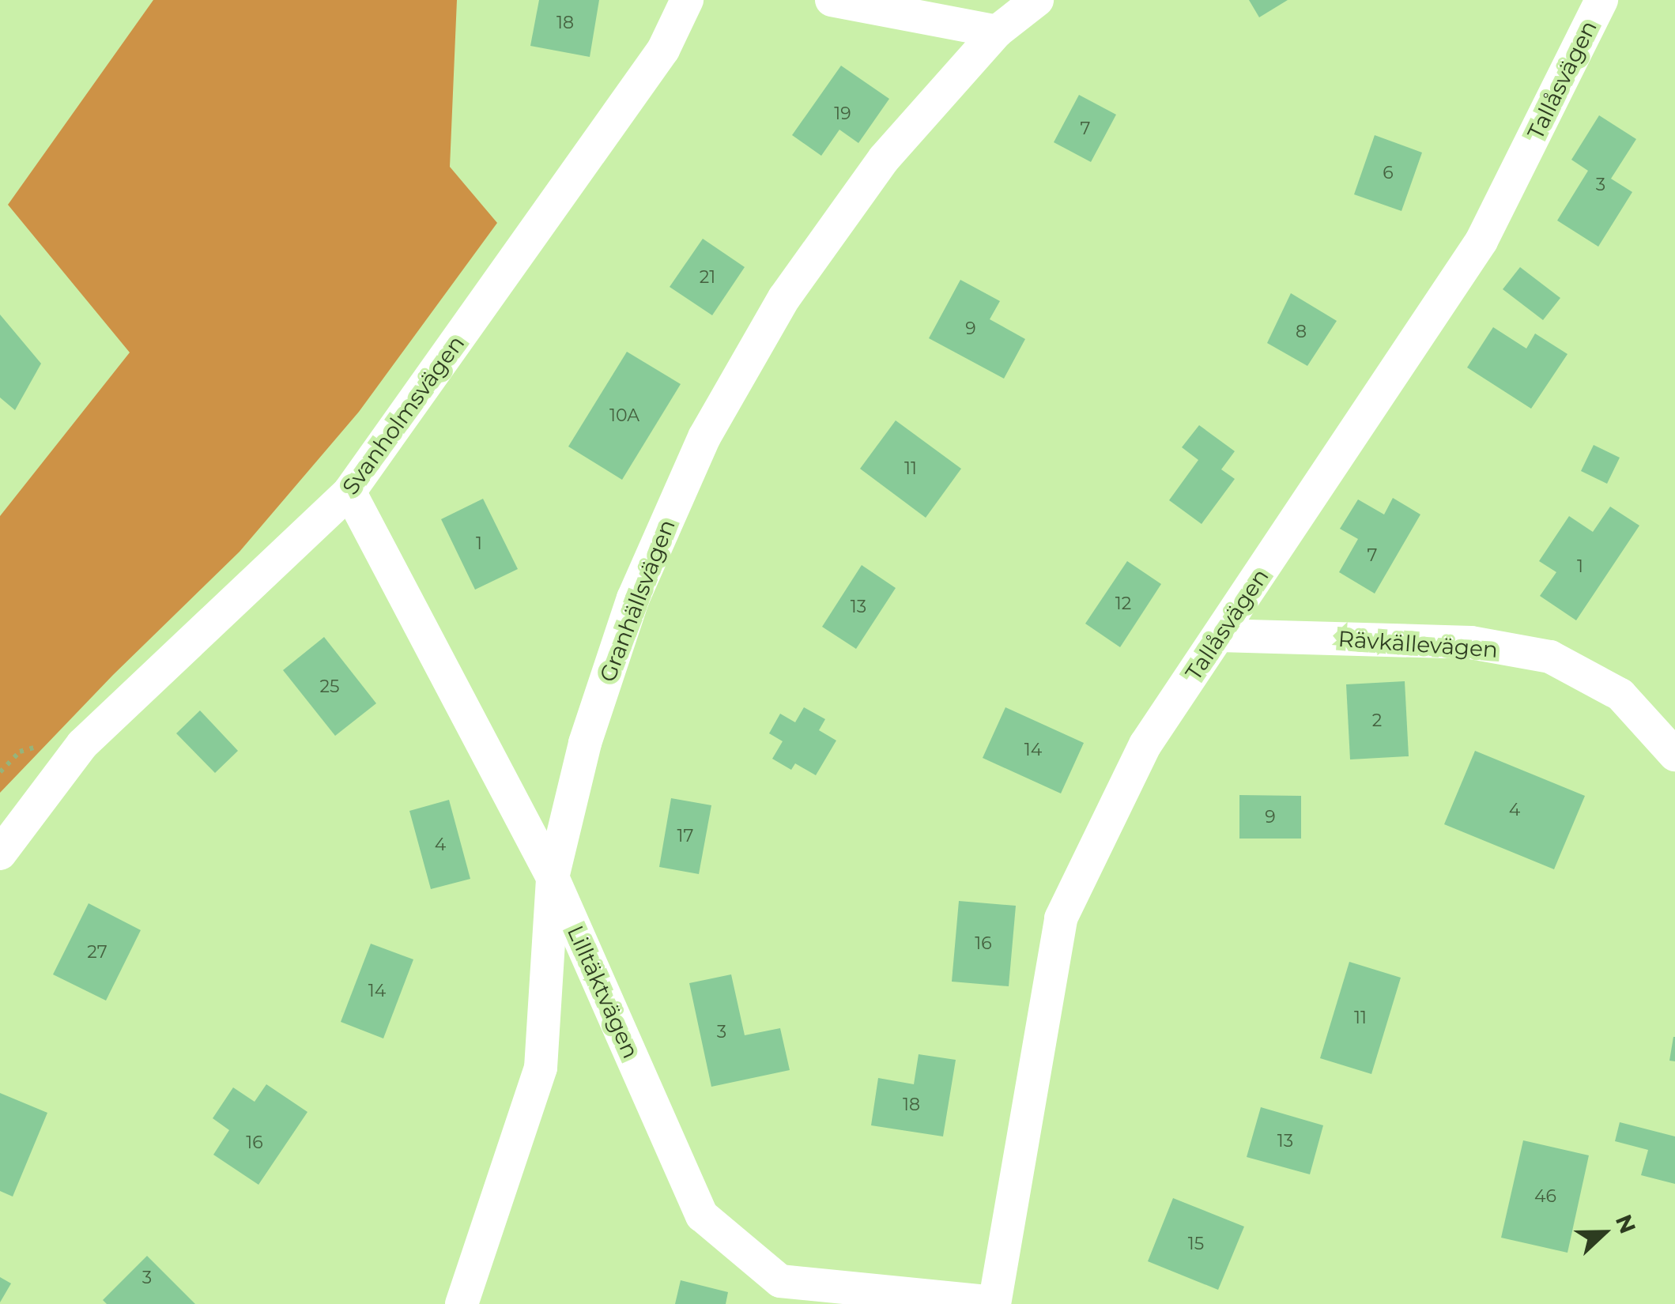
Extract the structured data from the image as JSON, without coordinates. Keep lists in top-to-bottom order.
{
  "streets": {
    "street": [
      "Tallåsvägen",
      "Svanholmsvägen",
      "Granhällsvägen",
      "Rävkällevägen",
      "Lilltäktvägen"
    ]
  },
  "crossings": [
    ["Tallåsvägen", "Rävkällevägen"],
    ["Tallåsvägen", "Lilltäktvägen"],
    ["Svanholmsvägen", "Lilltäktvägen"],
    ["Granhällsvägen", "Lilltäktvägen"]
  ],
  "house_numbers": [
    "18",
    "19",
    "7",
    "6",
    "3",
    "21",
    "9",
    "8",
    "10A",
    "11",
    "1",
    "7",
    "1",
    "12",
    "13",
    "25",
    "2",
    "14",
    "4",
    "9",
    "17",
    "4",
    "16",
    "27",
    "14",
    "11",
    "3",
    "18",
    "13",
    "16",
    "46",
    "15",
    "3"
  ],
  "north": "right"
}
